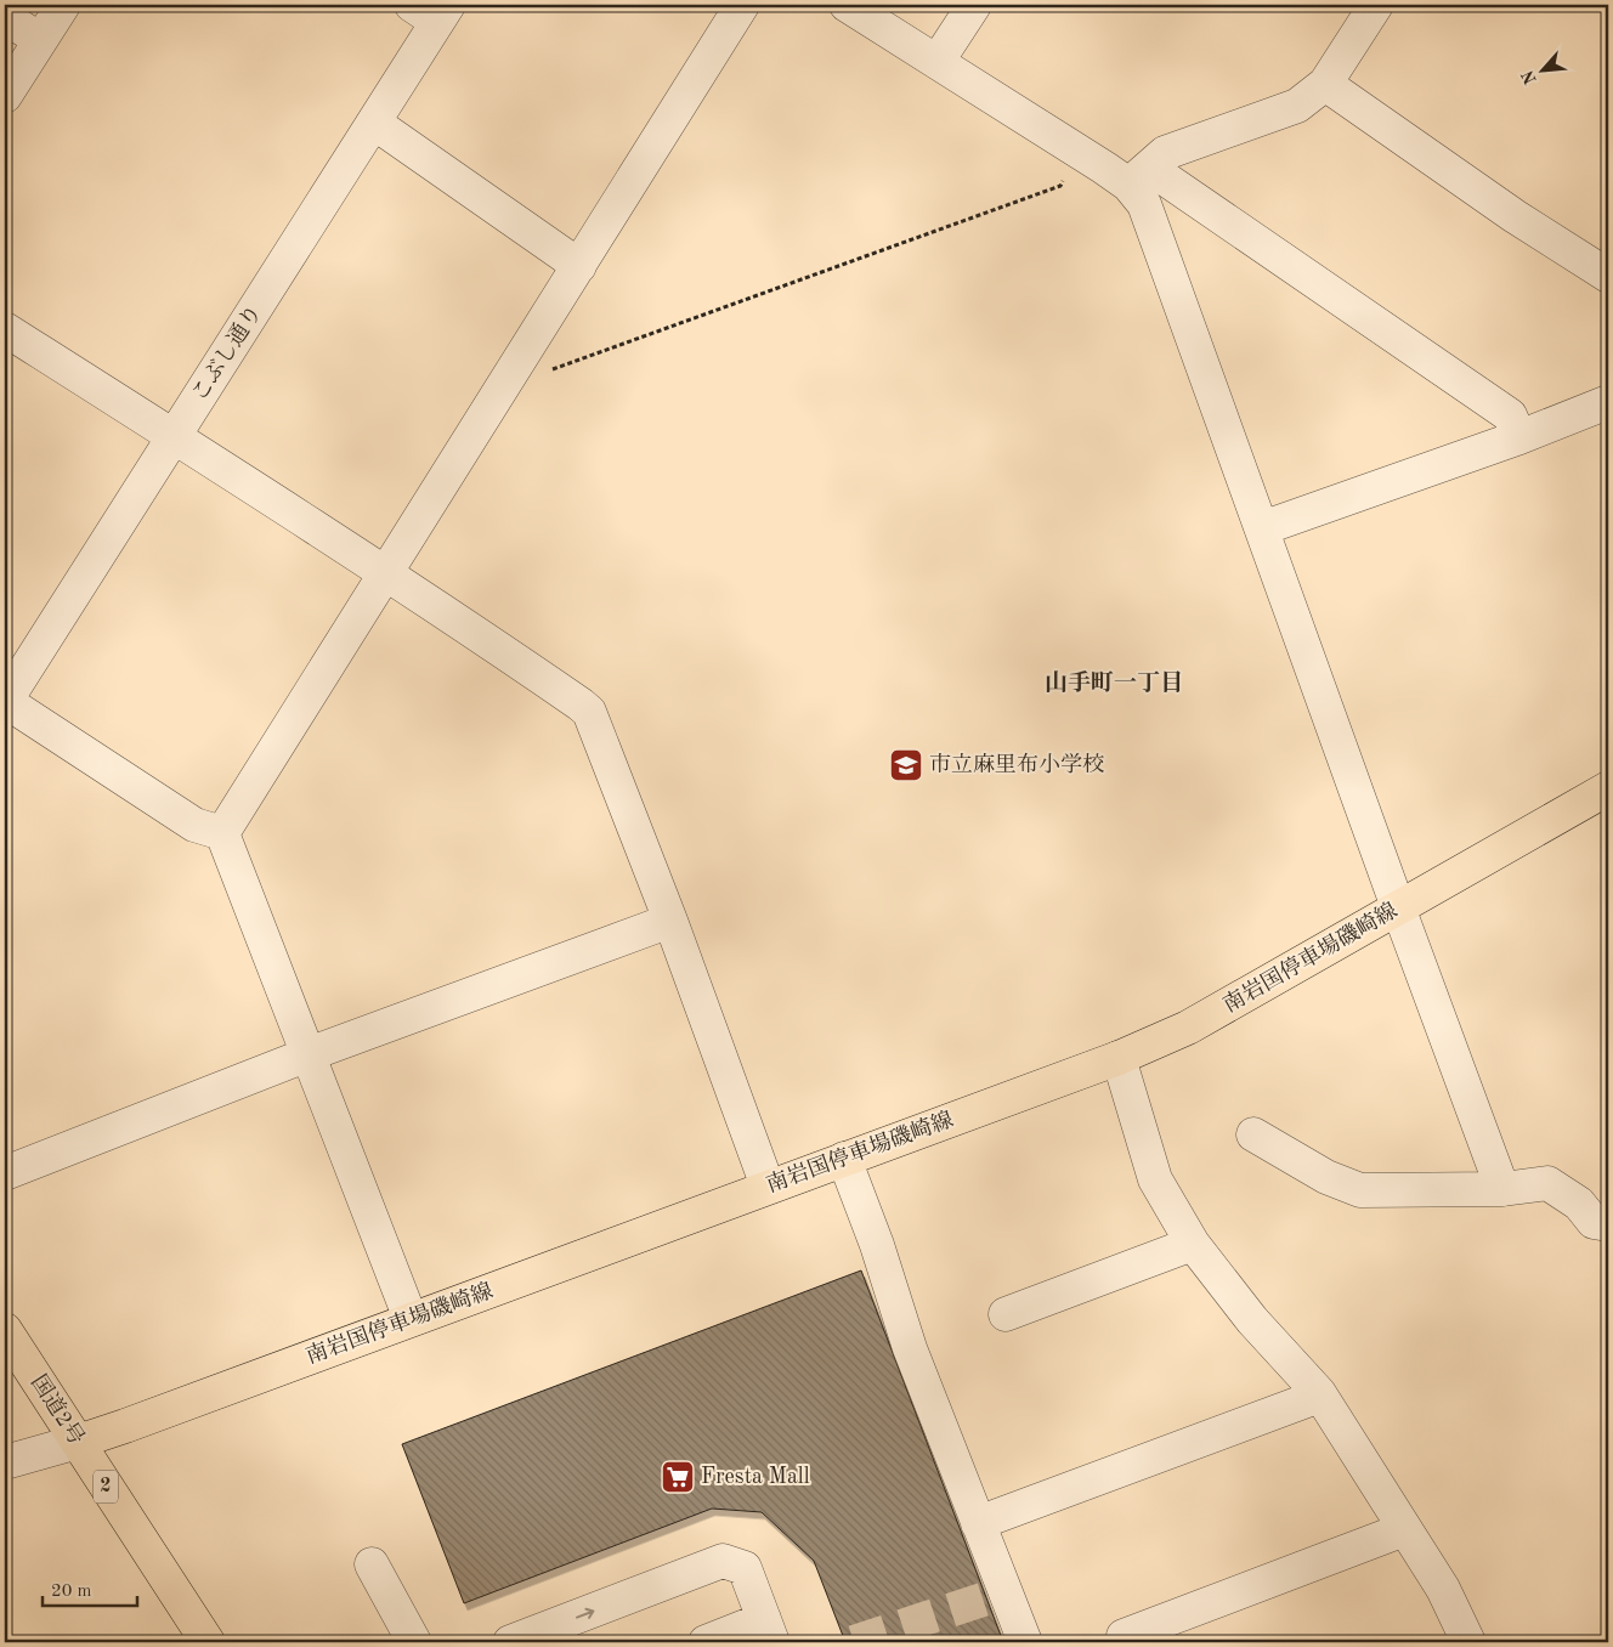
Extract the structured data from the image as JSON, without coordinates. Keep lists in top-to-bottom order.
{
  "streets": {
    "main road": ["南岩国停車場磯崎線", "国道2号", "2"],
    "street": ["こぶし通り"]
  },
  "crossings": [
    ["南岩国停車場磯崎線", "国道2号"]
  ],
  "districts": ["山手町一丁目"],
  "places": {
    "school or university": ["市立麻里布小学校"],
    "supermarket": ["Fresta Mall"]
  },
  "scale_bar": "20 m",
  "north": "bottom left"
}
